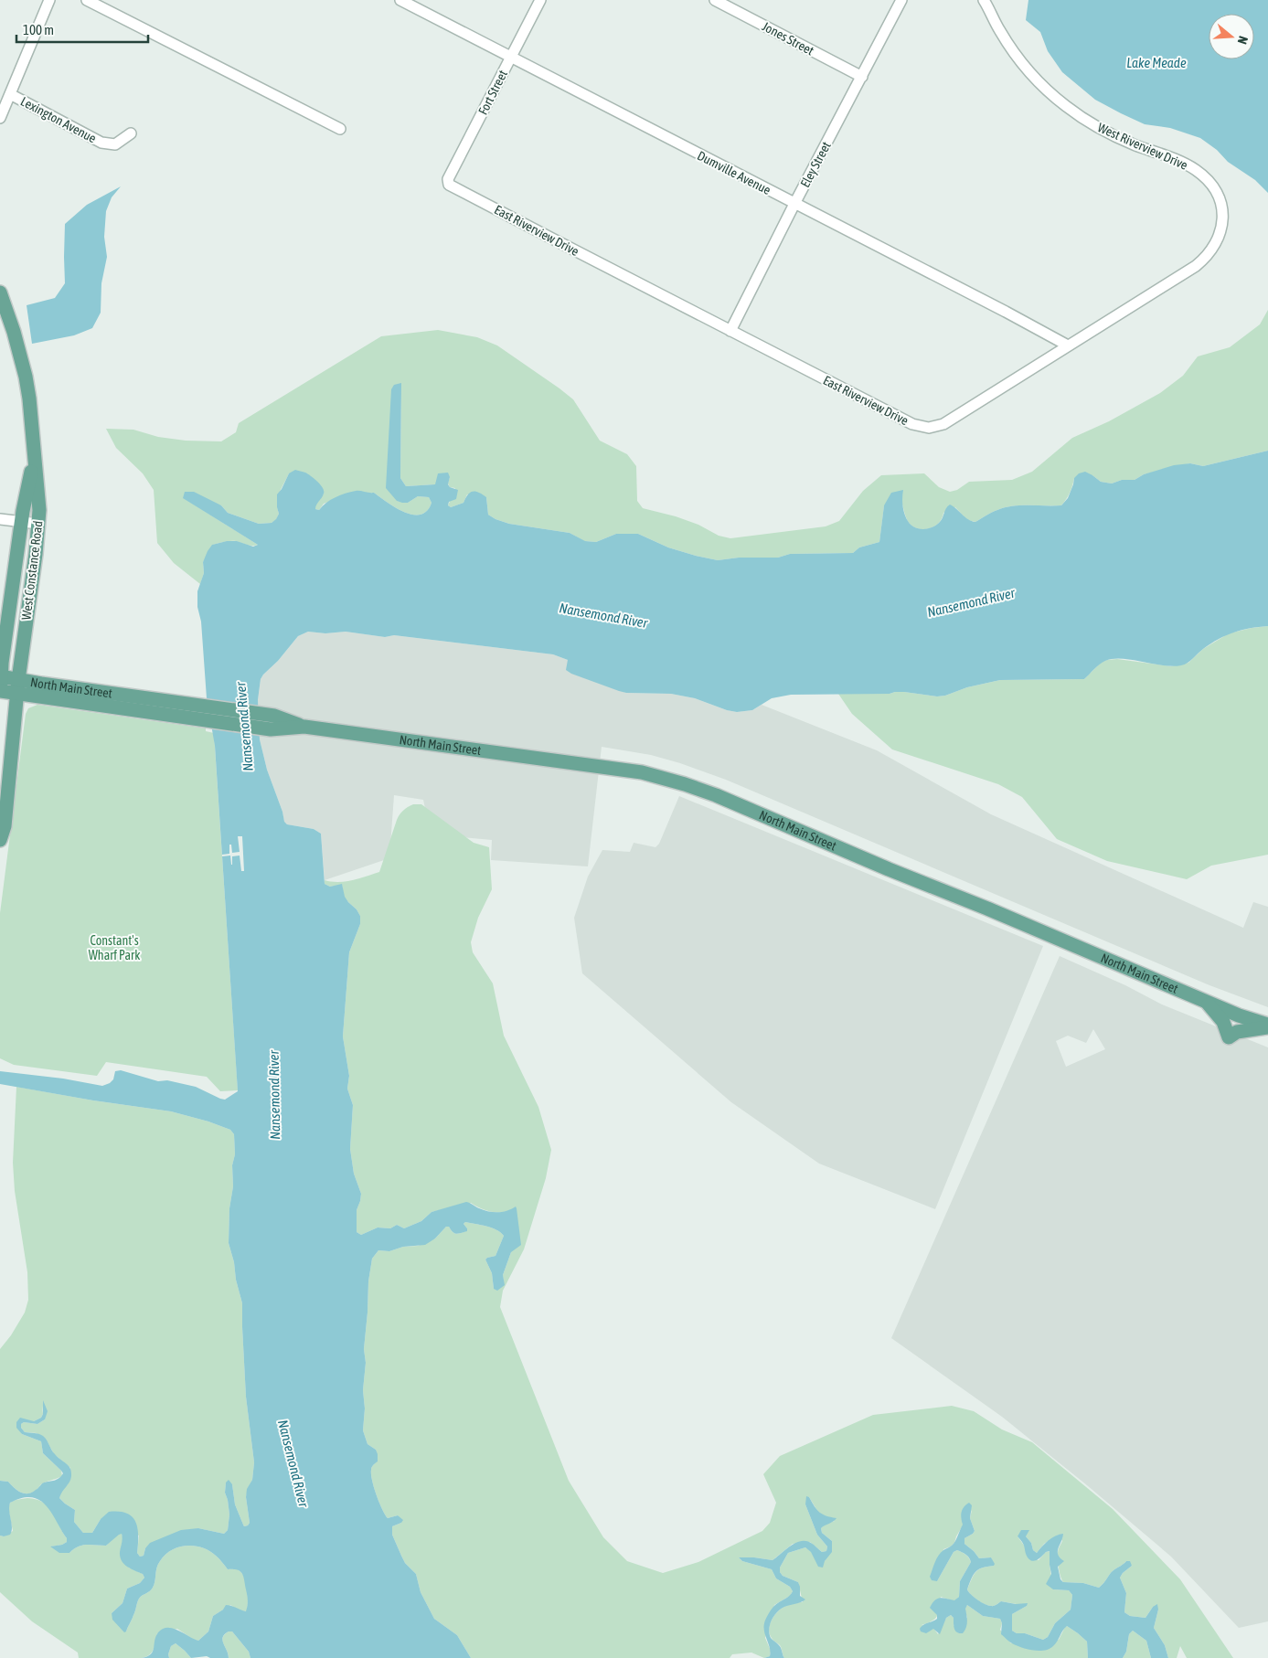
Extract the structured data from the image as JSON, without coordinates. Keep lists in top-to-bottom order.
{
  "streets": {
    "main road": ["West Constance Road", "North Main Street"],
    "street": [
      "Jones Street",
      "Fort Street",
      "Lexington Avenue",
      "West Riverview Drive",
      "Eley Street",
      "Dumville Avenue",
      "East Riverview Drive"
    ]
  },
  "crossings": [
    ["Jones Street", "Eley Street"],
    ["Fort Street", "Dumville Avenue"],
    ["Fort Street", "East Riverview Drive"],
    ["West Riverview Drive", "East Riverview Drive"],
    ["Eley Street", "Dumville Avenue"],
    ["Eley Street", "East Riverview Drive"],
    ["Dumville Avenue", "East Riverview Drive"],
    ["West Constance Road", "North Main Street"]
  ],
  "water": ["Lake Meade", "Nansemond River"],
  "parks": ["Constant's Wharf Park"],
  "scale_bar": "100 m",
  "north": "right"
}
